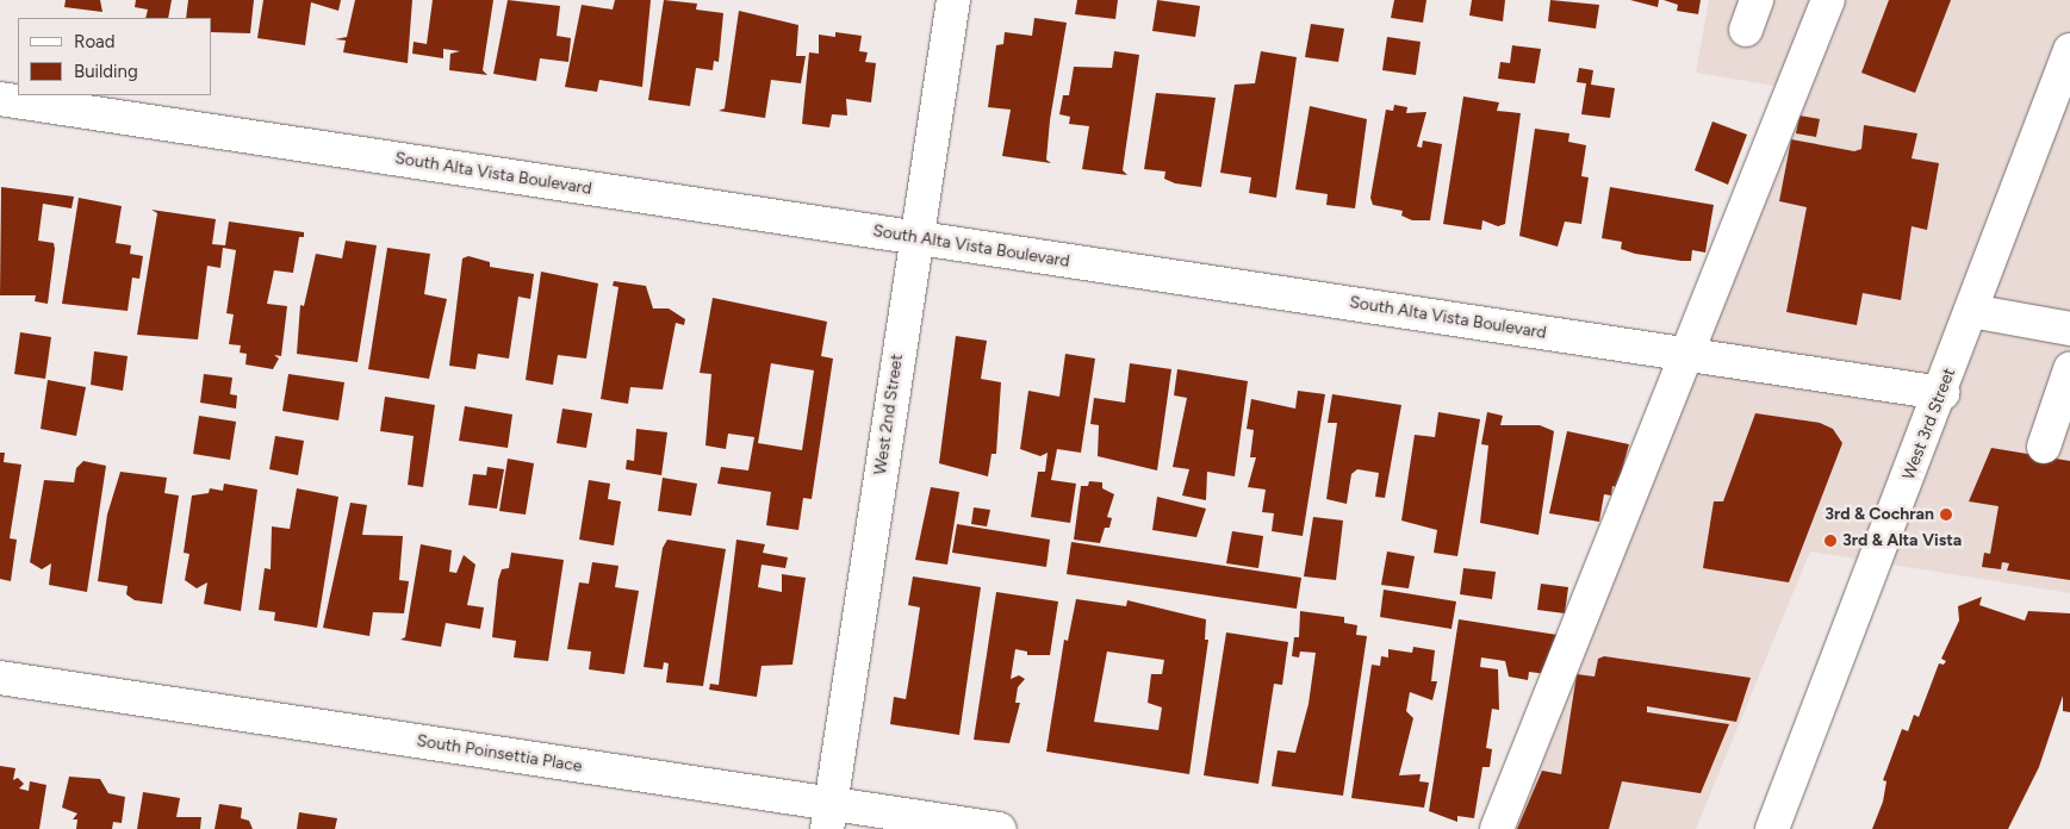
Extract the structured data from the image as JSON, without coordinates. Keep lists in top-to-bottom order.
{
  "streets": {
    "street": [
      "South Alta Vista Boulevard",
      "West 2nd Street",
      "West 3rd Street",
      "South Poinsettia Place"
    ]
  },
  "crossings": [
    ["South Alta Vista Boulevard", "West 2nd Street"],
    ["South Alta Vista Boulevard", "West 3rd Street"],
    ["West 2nd Street", "South Poinsettia Place"]
  ],
  "places": ["3rd & Cochran", "3rd & Alta Vista"],
  "legend": ["Road", "Building"]
}
